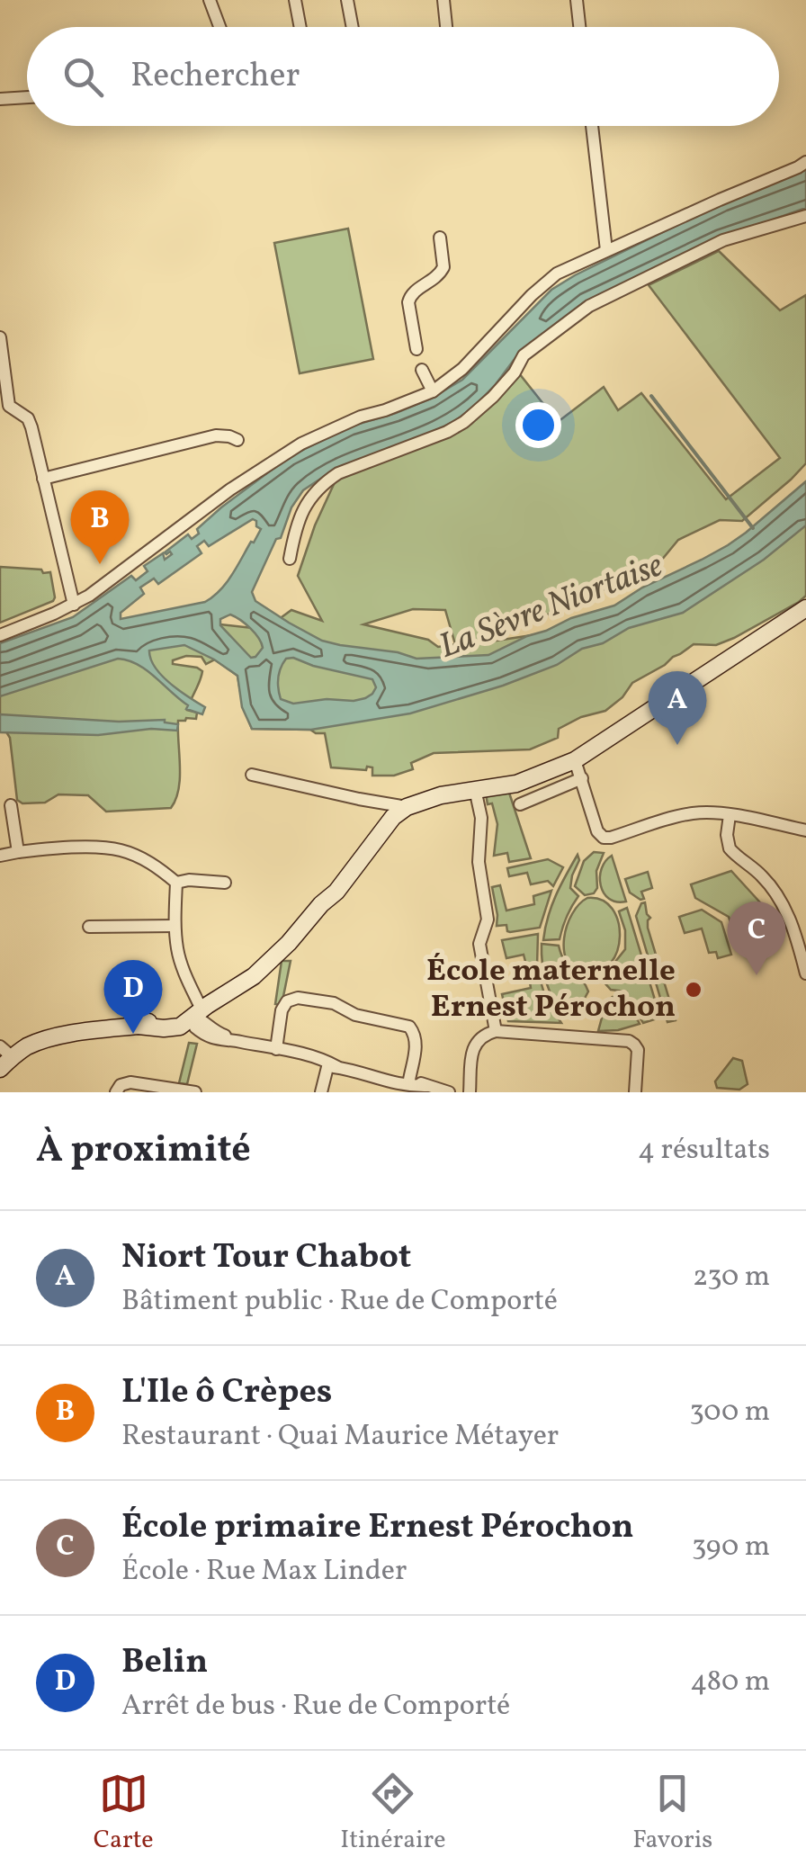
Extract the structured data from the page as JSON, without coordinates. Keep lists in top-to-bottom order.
{
  "water": ["La Sèvre Niortaise"],
  "places": ["École maternelle Ernest Pérochon"],
  "page": {
    "search": "Rechercher",
    "pins": [
      "B",
      "A",
      "C",
      "D"
    ],
    "heading": ["À proximité", "4 résultats"],
    "list": [
      {
        "mark": "A",
        "name": "Niort Tour Chabot",
        "note": "Bâtiment public · Rue de Comporté",
        "value": "230 m"
      },
      {
        "mark": "B",
        "name": "L'Ile ô Crèpes",
        "note": "Restaurant · Quai Maurice Métayer",
        "value": "300 m"
      },
      {
        "mark": "C",
        "name": "École primaire Ernest Pérochon",
        "note": "École · Rue Max Linder",
        "value": "390 m"
      },
      {
        "mark": "D",
        "name": "Belin",
        "note": "Arrêt de bus · Rue de Comporté",
        "value": "480 m"
      }
    ],
    "nav": ["Carte", "Itinéraire", "Favoris"]
  }
}
